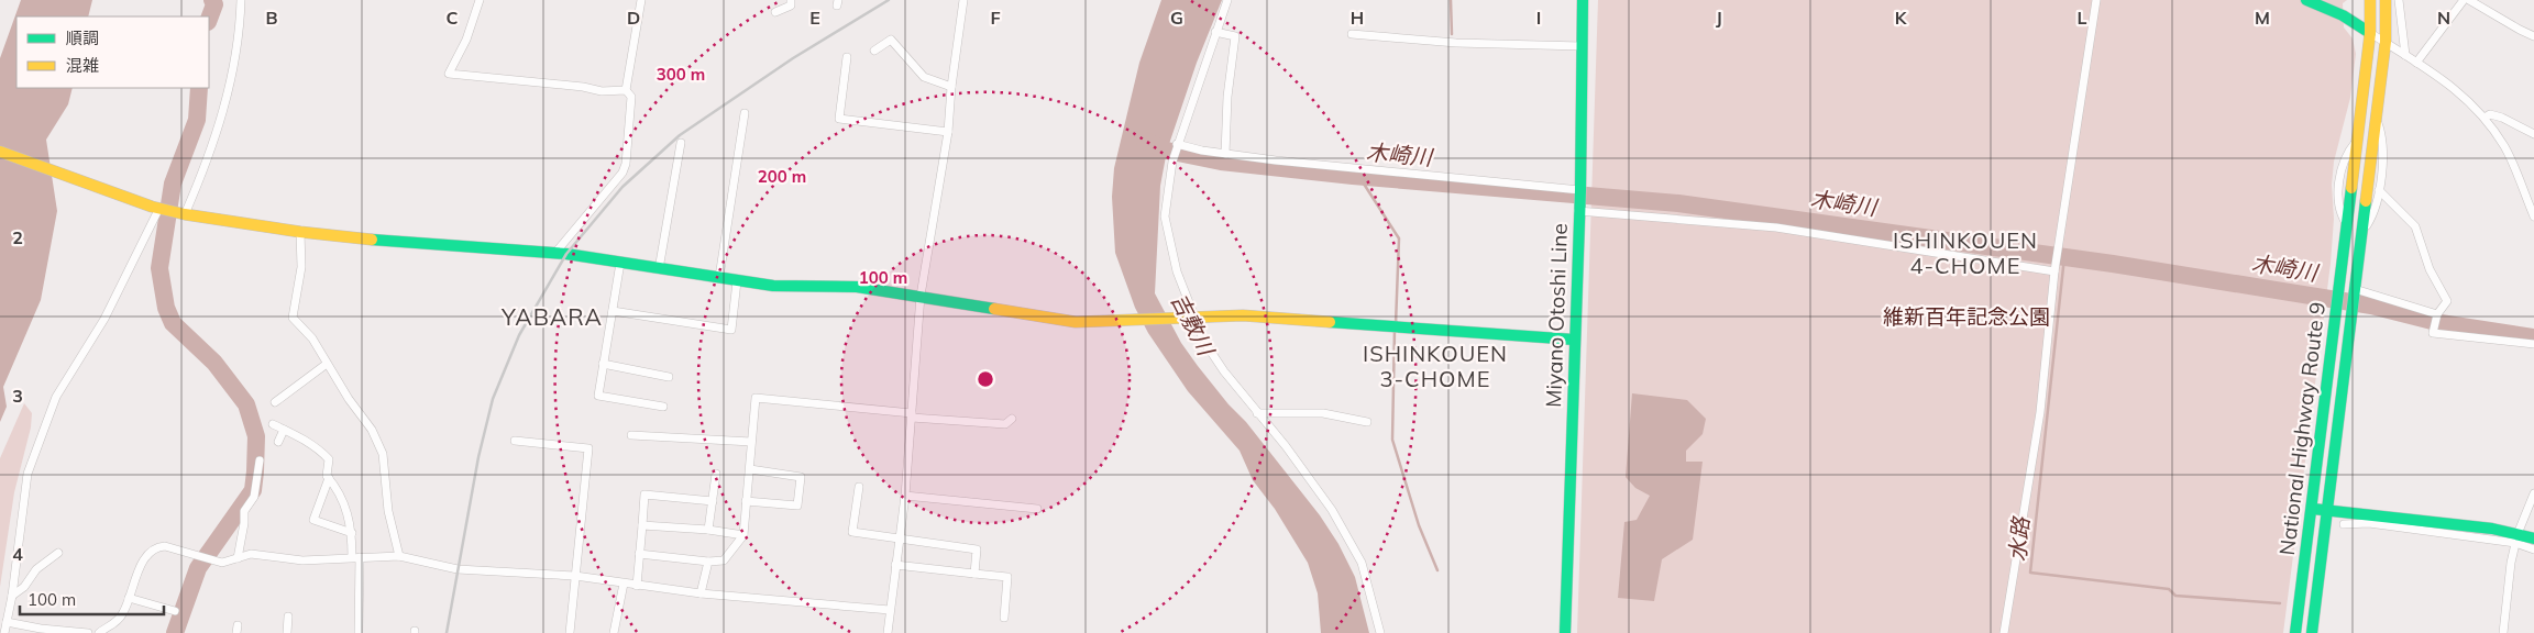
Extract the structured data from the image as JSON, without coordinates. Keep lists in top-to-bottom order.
{
  "streets": {
    "main road": ["Miyano Otoshi Line", "National Highway Route 9"]
  },
  "districts": ["ISHINKOUEN 4-CHOME", "YABARA", "ISHINKOUEN 3-CHOME"],
  "water": ["木崎川", "吉敷川", "水路"],
  "parks": ["維新百年記念公園"],
  "legend": ["順調", "混雑"],
  "scale_bar": "100 m",
  "grid": {
    "columns": [
      "B",
      "C",
      "D",
      "E",
      "F",
      "G",
      "H",
      "I",
      "J",
      "K",
      "L",
      "M",
      "N"
    ],
    "rows": ["2", "3", "4"]
  },
  "rings": ["300 m", "200 m", "100 m"]
}
